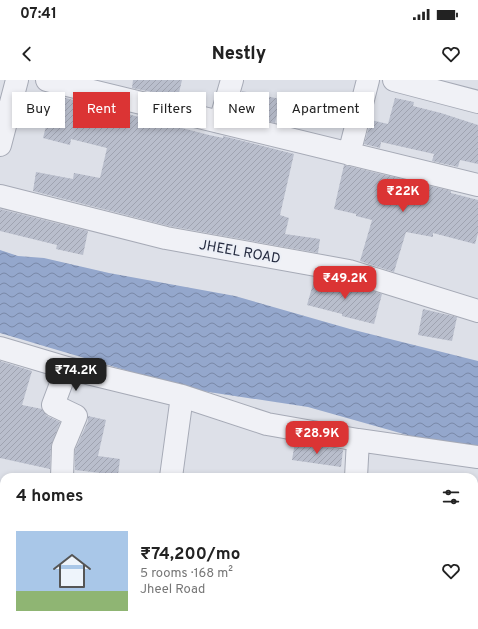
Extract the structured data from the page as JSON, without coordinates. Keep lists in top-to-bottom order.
{
  "streets": {
    "street": ["JHEEL ROAD"]
  },
  "page": {
    "status": "07:41",
    "header": "Nestly",
    "chip": [
      "Buy",
      "Rent",
      "Filters",
      "New",
      "Apartment"
    ],
    "price": [
      "₹22K",
      "₹49.2K",
      "₹74.2K",
      "₹28.9K"
    ],
    "heading": "4 homes",
    "list": [
      {
        "name": "₹74,200/mo",
        "note": "5 rooms · 168 m² · Jheel Road"
      }
    ]
  }
}
